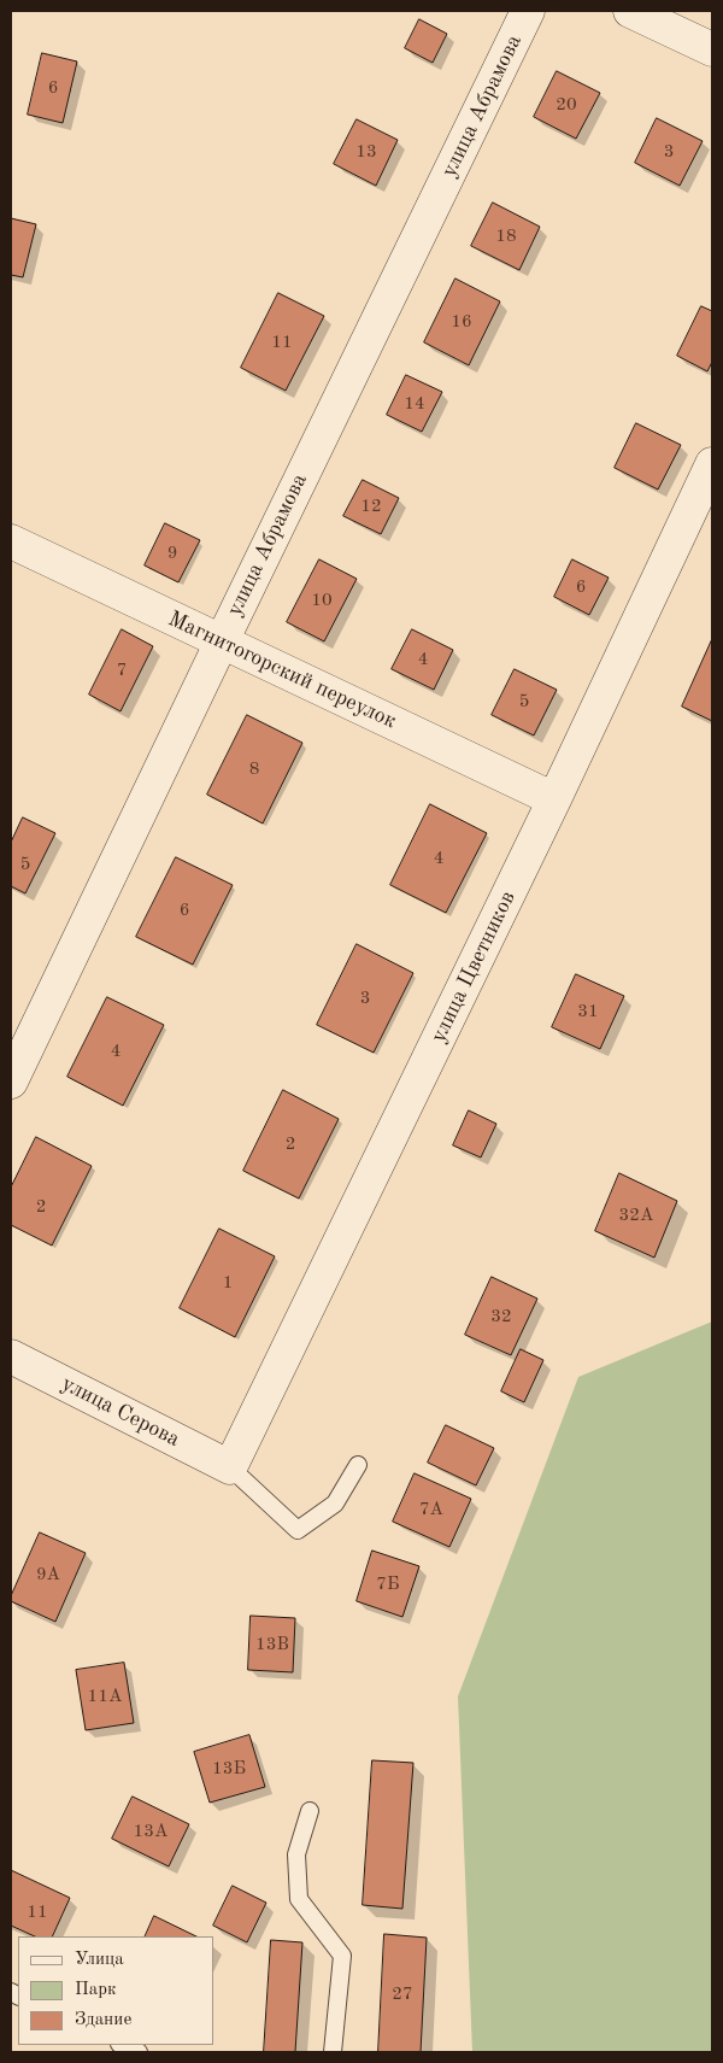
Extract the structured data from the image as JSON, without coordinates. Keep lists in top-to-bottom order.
{
  "streets": {
    "street": [
      "улица Абрамова",
      "Магнитогорский переулок",
      "улица Цветников",
      "улица Серова"
    ]
  },
  "crossings": [
    ["улица Абрамова", "Магнитогорский переулок"],
    ["Магнитогорский переулок", "улица Цветников"],
    ["улица Цветников", "улица Серова"]
  ],
  "house_numbers": [
    "6",
    "20",
    "13",
    "3",
    "18",
    "16",
    "11",
    "14",
    "12",
    "9",
    "6",
    "10",
    "4",
    "7",
    "5",
    "8",
    "4",
    "5",
    "6",
    "3",
    "31",
    "4",
    "2",
    "2",
    "32А",
    "1",
    "32",
    "7А",
    "9А",
    "7Б",
    "13В",
    "11А",
    "13Б",
    "13А",
    "11",
    "27"
  ],
  "legend": ["Улица", "Парк", "Здание"]
}
